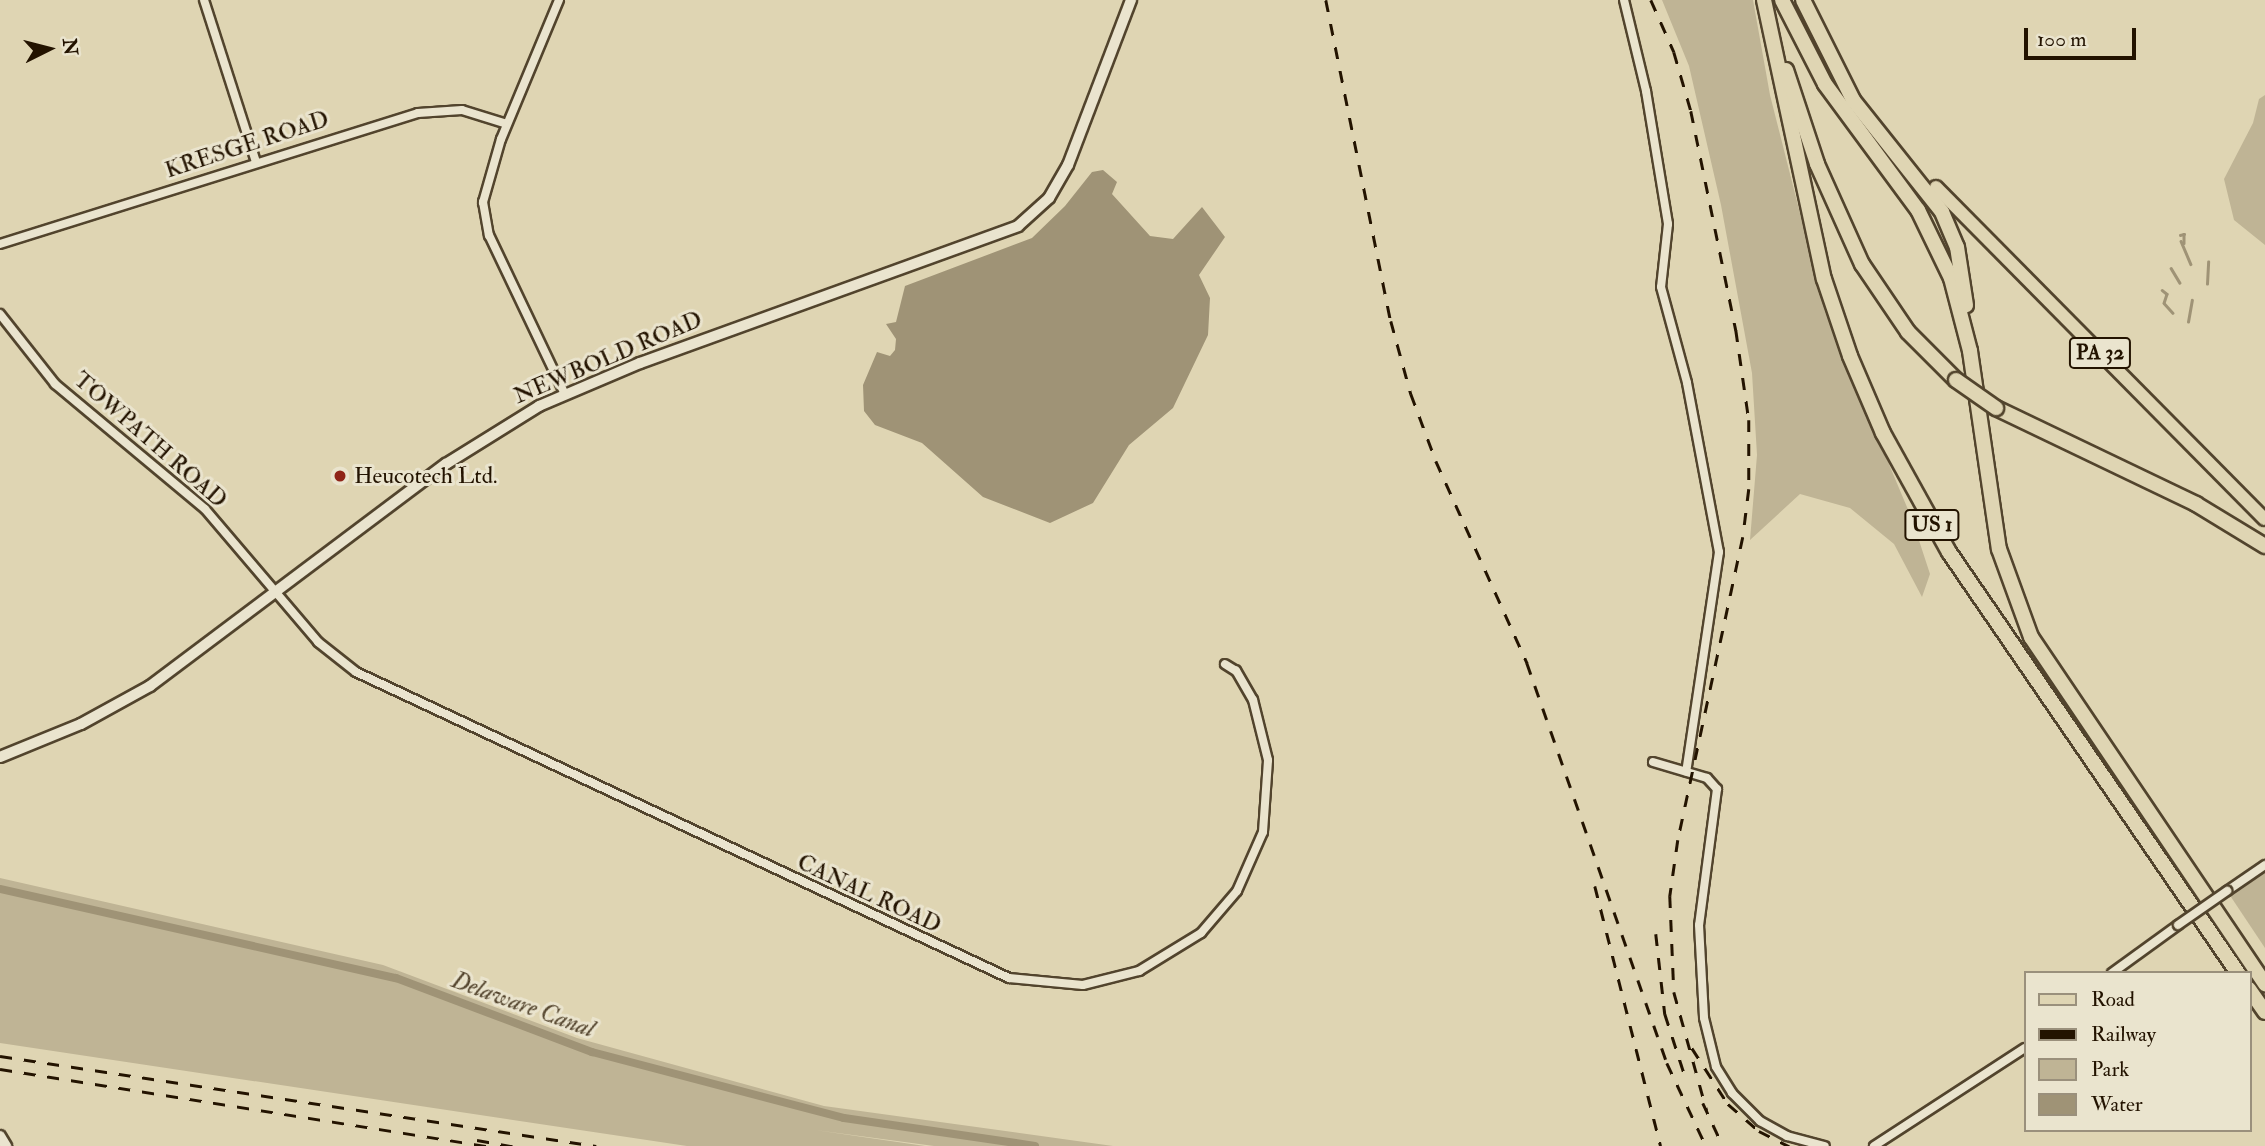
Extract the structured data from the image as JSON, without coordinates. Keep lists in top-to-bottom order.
{
  "streets": {
    "highway": ["US 1"],
    "main road": ["PA 32", "NEWBOLD ROAD"],
    "street": ["KRESGE ROAD", "TOWPATH ROAD", "CANAL ROAD"]
  },
  "crossings": [
    ["NEWBOLD ROAD", "TOWPATH ROAD"],
    ["NEWBOLD ROAD", "CANAL ROAD"],
    ["TOWPATH ROAD", "CANAL ROAD"]
  ],
  "water": ["Delaware Canal"],
  "places": ["Heucotech Ltd."],
  "legend": [
    "Road",
    "Railway",
    "Park",
    "Water"
  ],
  "scale_bar": "100 m",
  "north": "right"
}
